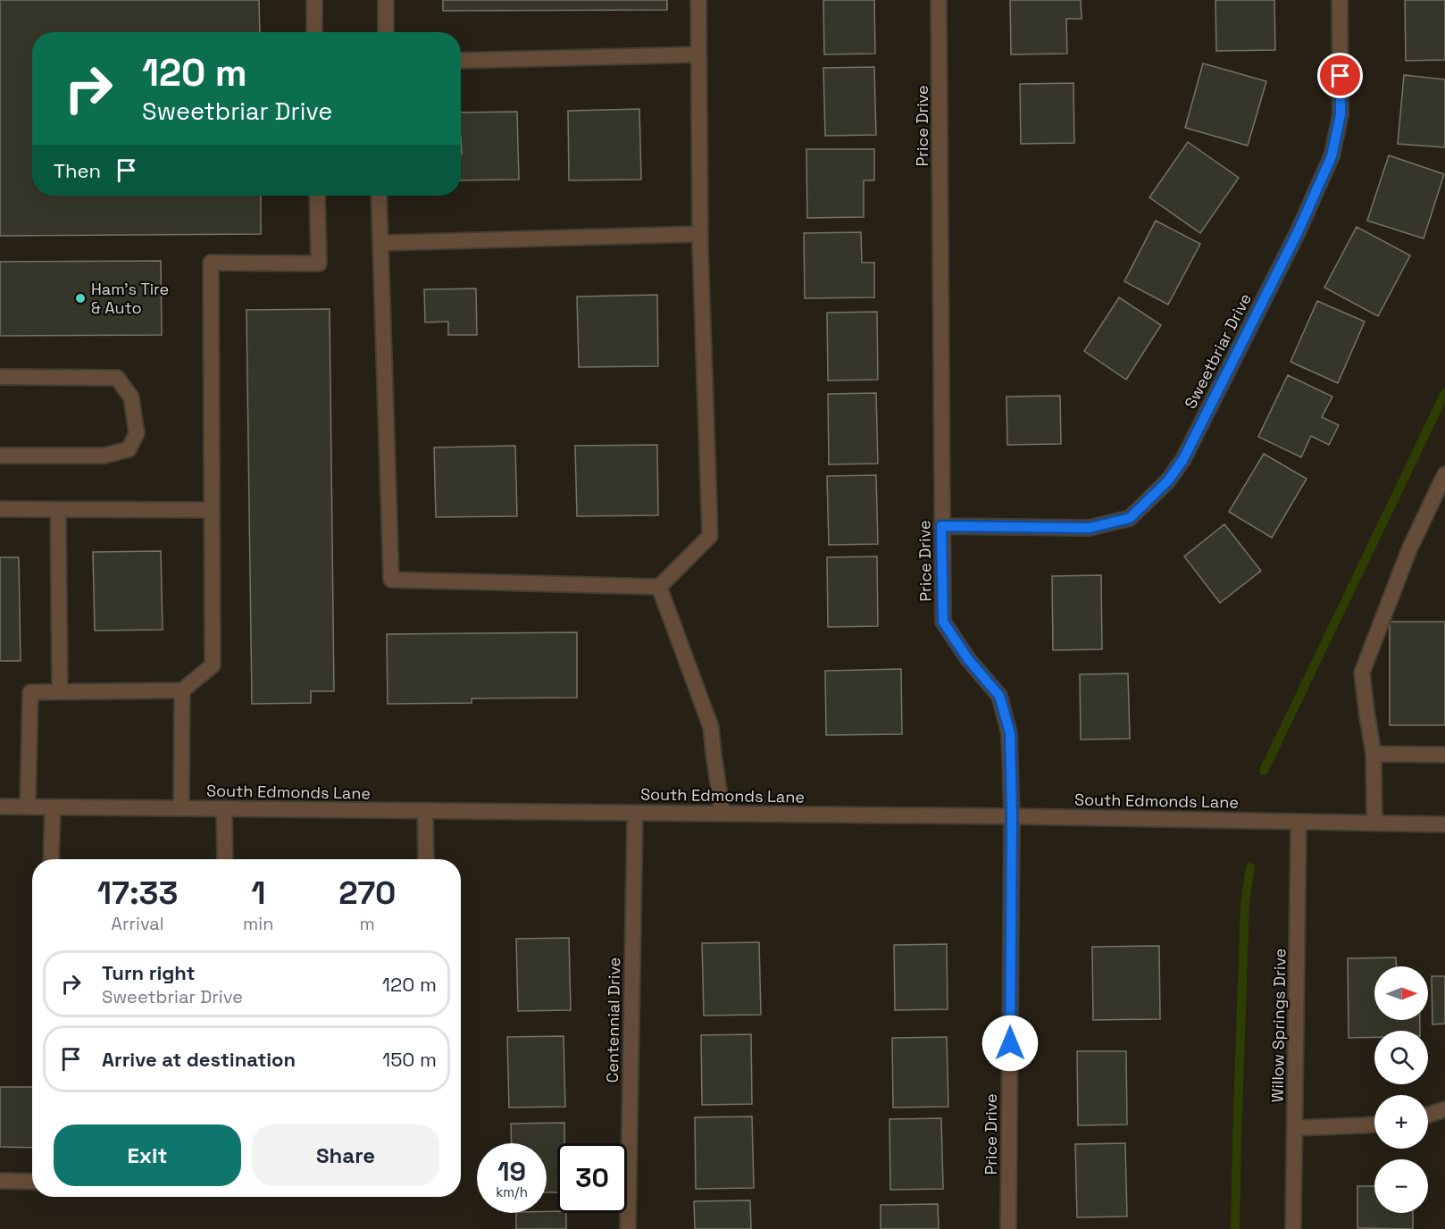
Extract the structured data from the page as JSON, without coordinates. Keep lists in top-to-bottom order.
{
  "streets": {
    "street": [
      "Price Drive",
      "Sweetbriar Drive",
      "South Edmonds Lane",
      "Centennial Drive",
      "Willow Springs Drive"
    ]
  },
  "crossings": [
    ["Price Drive", "Sweetbriar Drive"],
    ["Price Drive", "South Edmonds Lane"],
    ["South Edmonds Lane", "Centennial Drive"],
    ["South Edmonds Lane", "Willow Springs Drive"]
  ],
  "places": ["Ham's Tire & Auto"],
  "north": "right",
  "page": {
    "turn": ["120 m", "Sweetbriar Drive"],
    "then": "Then",
    "eta": [
      "17:33",
      "Arrival",
      "1",
      "min",
      "270",
      "m"
    ],
    "list": [
      {
        "name": "Turn right",
        "note": "Sweetbriar Drive",
        "value": "120 m"
      },
      {
        "name": "Arrive at destination",
        "value": "150 m"
      }
    ],
    "map_buttons": ["+", "−"],
    "buttons": ["Exit", "Share"],
    "speed": "19 km/h",
    "limit": "30"
  }
}
